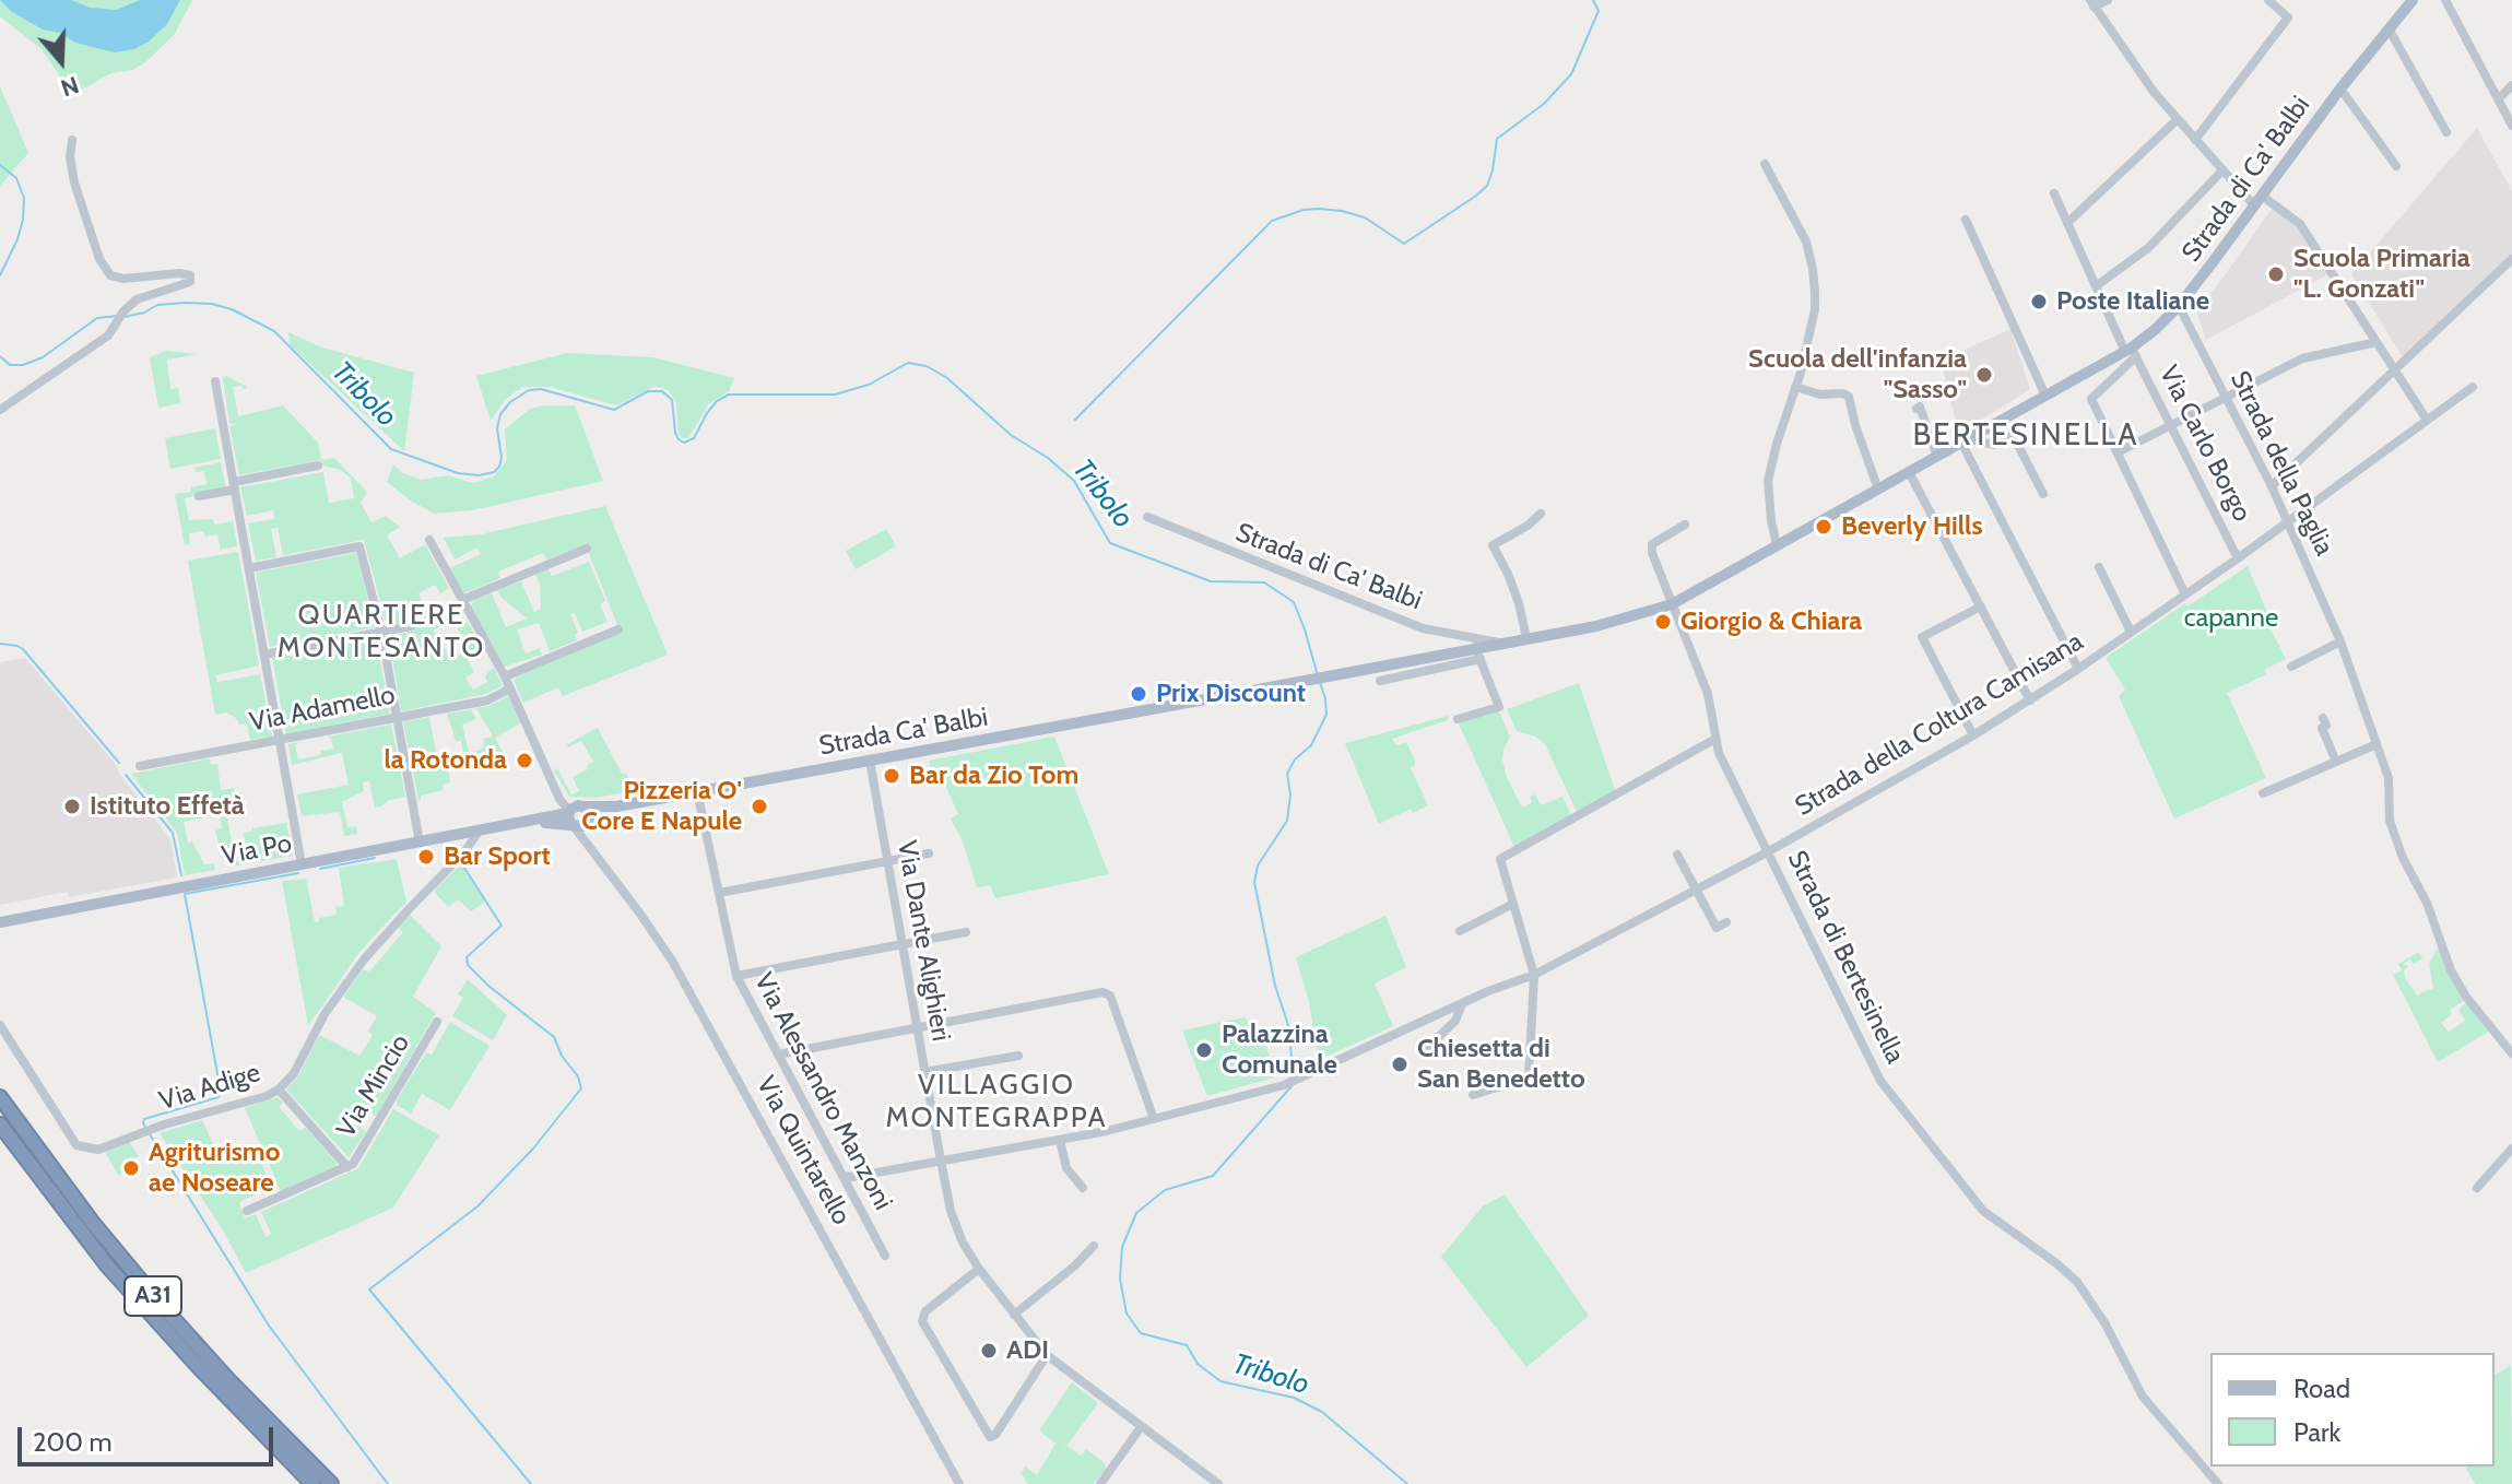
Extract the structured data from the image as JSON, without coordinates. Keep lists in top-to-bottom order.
{
  "streets": {
    "highway": ["A31"],
    "main road": ["Strada di Ca' Balbi", "Strada Ca' Balbi", "Via Po"],
    "street": [
      "Via Carlo Borgo",
      "Strada della Paglia",
      "Via Adamello",
      "Strada della Coltura Camisana",
      "Via Dante Alighieri",
      "Strada di Bertesinella",
      "Via Mincio",
      "Via Adige",
      "Via Alessandro Manzoni",
      "Via Quintarello"
    ]
  },
  "crossings": [
    ["Strada di Ca' Balbi", "Via Carlo Borgo"],
    ["Strada di Ca' Balbi", "Strada della Paglia"],
    ["Strada di Ca' Balbi", "Strada Ca' Balbi"],
    ["Strada di Ca' Balbi", "Strada di Bertesinella"],
    ["Via Carlo Borgo", "Strada della Coltura Camisana"],
    ["Strada della Paglia", "Strada della Coltura Camisana"],
    ["Strada della Coltura Camisana", "Via Dante Alighieri"],
    ["Strada della Coltura Camisana", "Strada di Bertesinella"],
    ["Strada della Coltura Camisana", "Via Alessandro Manzoni"],
    ["Strada Ca' Balbi", "Via Po"],
    ["Strada Ca' Balbi", "Via Dante Alighieri"],
    ["Strada Ca' Balbi", "Via Alessandro Manzoni"],
    ["Strada Ca' Balbi", "Via Quintarello"],
    ["Via Po", "Via Adige"],
    ["Via Po", "Via Quintarello"]
  ],
  "districts": ["BERTESINELLA", "QUARTIERE MONTESANTO", "VILLAGGIO MONTEGRAPPA"],
  "water": ["Tribolo"],
  "parks": ["capanne"],
  "places": [
    "Scuola Primaria \"L. Gonzati\"",
    "Poste Italiane",
    "Scuola dell'infanzia \"Sasso\"",
    "Beverly Hills",
    "Giorgio & Chiara",
    "Prix Discount",
    "la Rotonda",
    "Bar da Zio Tom",
    "Istituto Effetà",
    "Pizzeria O' Core E Napule",
    "Bar Sport",
    "Palazzina Comunale",
    "Chiesetta di San Benedetto",
    "Agriturismo ae Noseare",
    "ADI"
  ],
  "legend": ["Road", "Park"],
  "scale_bar": "200 m",
  "north": "bottom"
}
